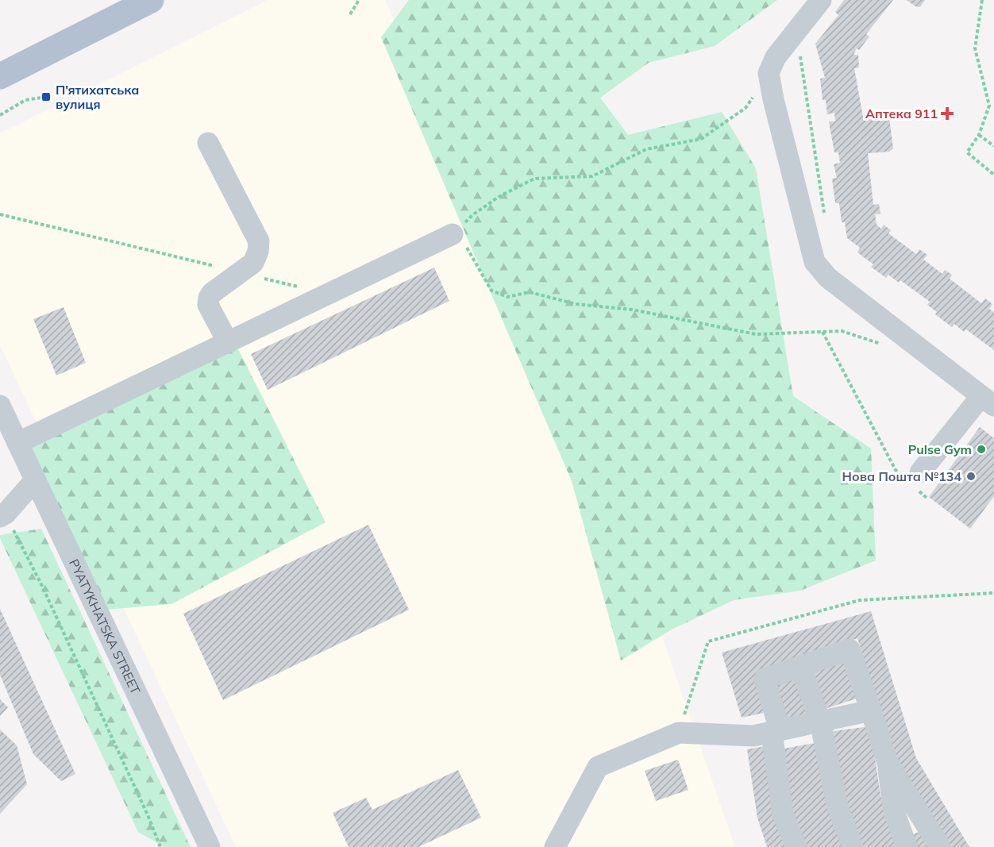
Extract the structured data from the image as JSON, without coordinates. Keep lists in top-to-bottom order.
{
  "streets": {
    "street": ["PYATYKHATSKA STREET"]
  },
  "places": {
    "transit": ["П'ятихатська вулиця"],
    "health": ["Аптека 911"],
    "other": ["Pulse Gym", "Нова Пошта №134"]
  }
}
